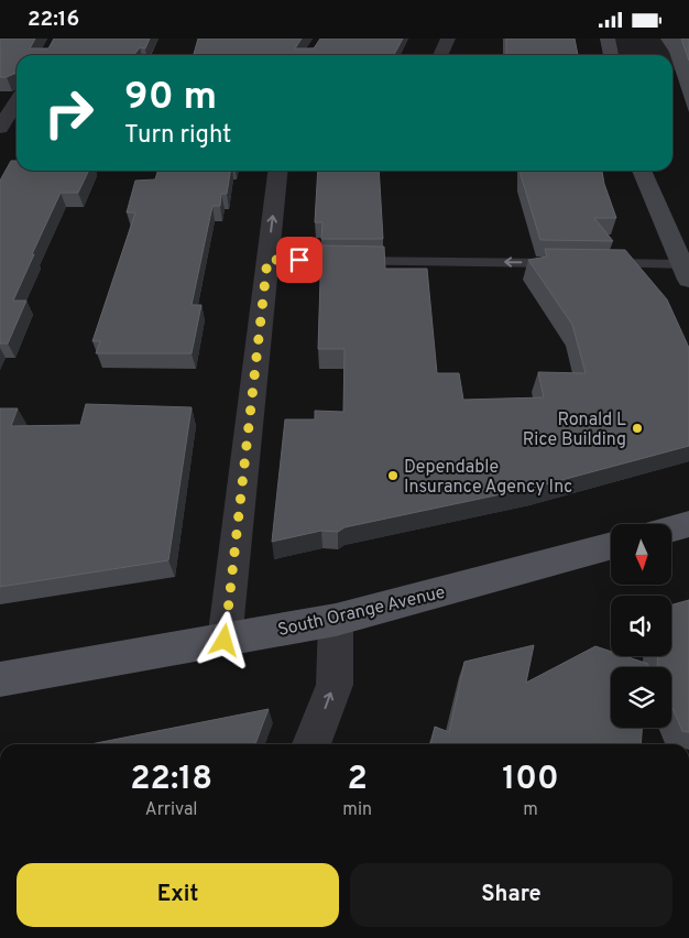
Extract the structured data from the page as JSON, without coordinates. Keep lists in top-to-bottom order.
{
  "streets": {
    "main road": ["South Orange Avenue"]
  },
  "places": ["Ronald L Rice Building", "Dependable Insurance Agency Inc"],
  "north": "bottom",
  "page": {
    "status": "22:16",
    "turn": ["90 m", "Turn right"],
    "eta": [
      "22:18",
      "Arrival",
      "2",
      "min",
      "100",
      "m"
    ],
    "buttons": ["Exit", "Share"]
  }
}
